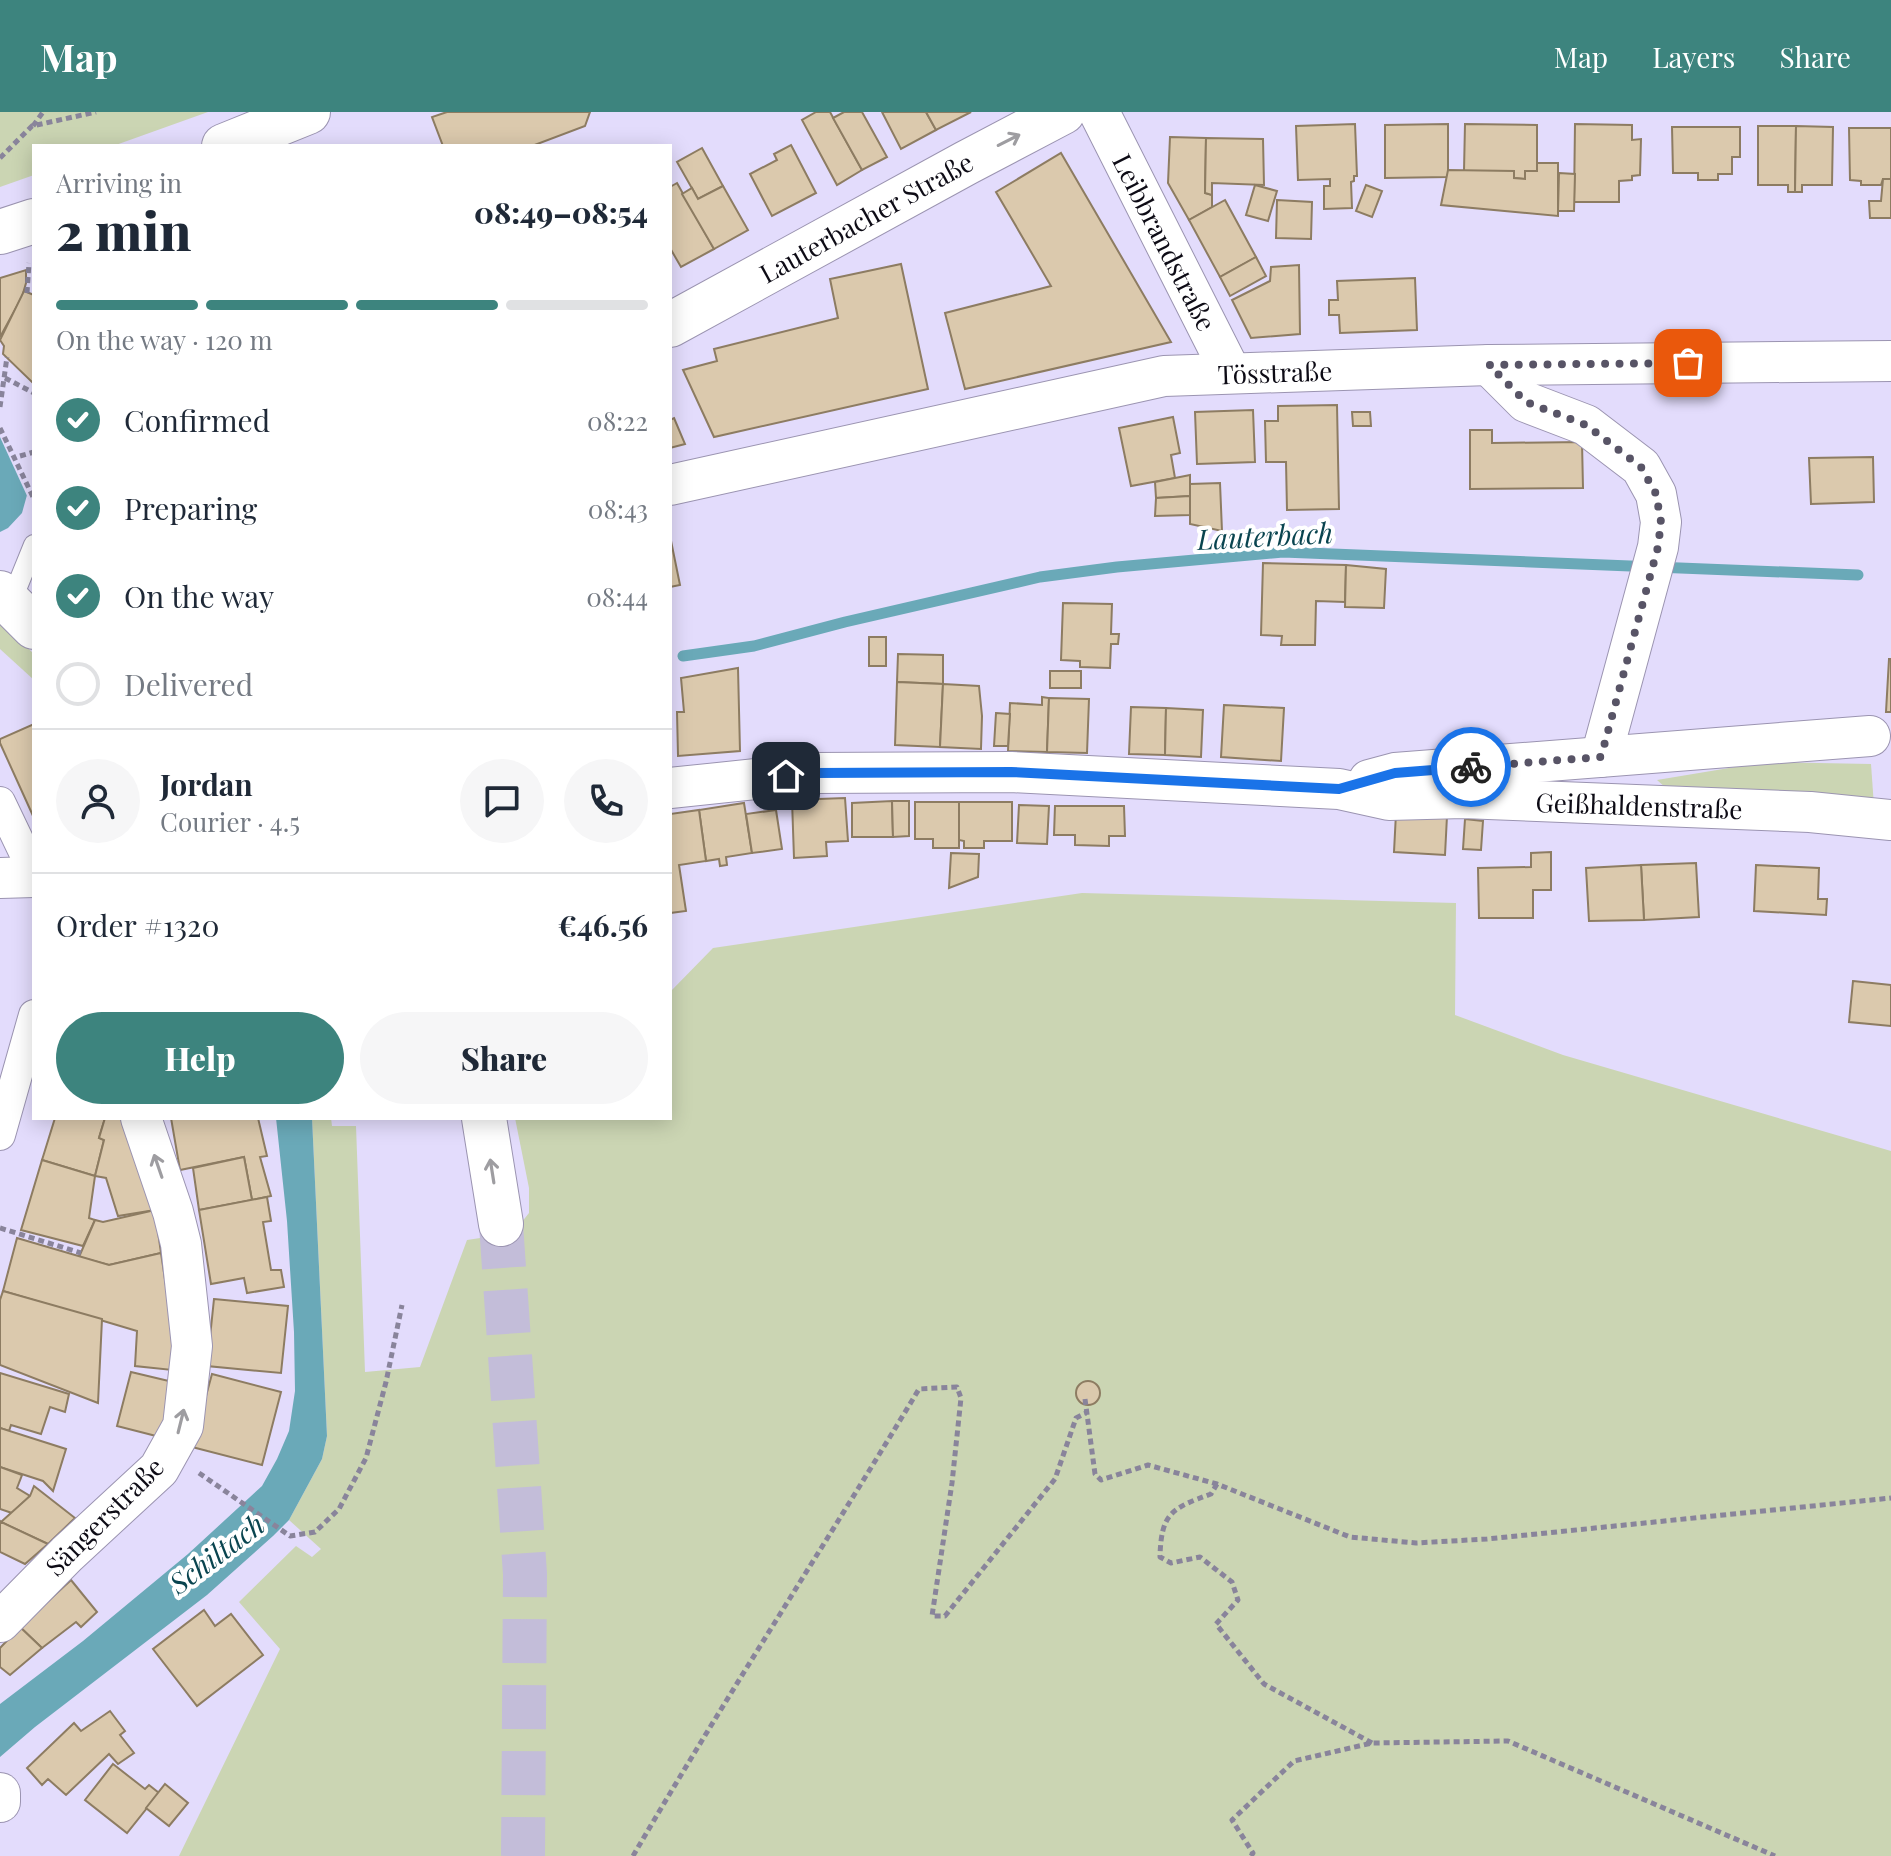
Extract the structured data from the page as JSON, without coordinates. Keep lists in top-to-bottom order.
{
  "streets": {
    "main road": ["Lauterbacher Straße"],
    "street": [
      "Leibbrandstraße",
      "Tösstraße",
      "Geißhaldenstraße",
      "Sängerstraße"
    ]
  },
  "crossings": [
    ["Leibbrandstraße", "Tösstraße"],
    ["Tösstraße", "Geißhaldenstraße"]
  ],
  "one_way": ["Lauterbacher Straße", "Sängerstraße"],
  "water": ["Lauterbach", "Schiltach"],
  "page": {
    "header": "Map",
    "nav": ["Map", "Layers", "Share"],
    "heading": ["2 min", "Arriving in", "08:49–08:54"],
    "panel": [
      "Jordan",
      "Courier · 4.5",
      "Order #1320",
      "€46.56"
    ],
    "bar": "On the way · 120 m",
    "list": [
      ["Confirmed", "08:22"],
      ["Preparing", "08:43"],
      ["On the way", "08:44"],
      "Delivered"
    ],
    "buttons": ["Help", "Share"]
  }
}
